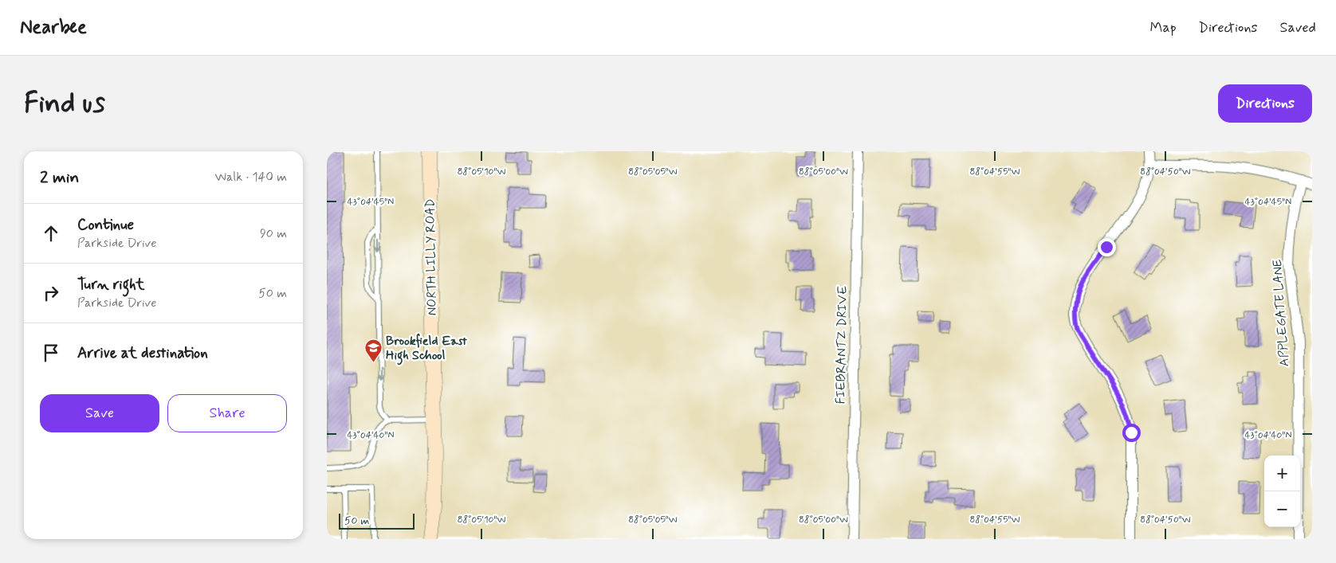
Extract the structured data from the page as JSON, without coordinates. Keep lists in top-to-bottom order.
{
  "streets": {
    "street": ["NORTH LILLY ROAD", "APPLEGATE LANE", "FIEBRANTZ DRIVE"]
  },
  "places": {
    "school or university": ["Brookfield East High School"]
  },
  "scale_bar": "50 m",
  "page": {
    "header": "Nearbee",
    "nav": ["Map", "Directions", "Saved"],
    "buttons": [
      "Directions",
      ["Save", "Share"]
    ],
    "title": "Find us",
    "heading": ["2 min", "Walk · 140 m"],
    "list": [
      ["Continue", "Parkside Drive", "90 m"],
      ["Turn right", "Parkside Drive", "50 m"],
      "Arrive at destination"
    ],
    "map_buttons": ["+", "−"],
    "scale": "50 m"
  },
  "coordinates": [
    "88°05'10\"W",
    "88°05'05\"W",
    "88°05'00\"W",
    "88°04'55\"W",
    "88°04'50\"W",
    "43°04'45\"N",
    "43°04'40\"N"
  ]
}
